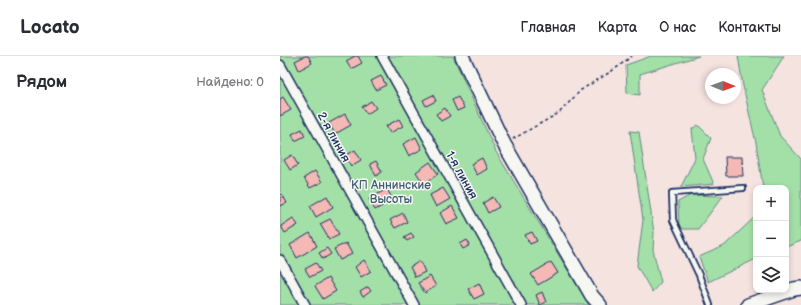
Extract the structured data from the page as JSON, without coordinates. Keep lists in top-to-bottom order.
{
  "streets": {
    "street": ["2-я линия", "1-я линия"]
  },
  "parks": ["КП Аннинские Высоты"],
  "north": "right",
  "page": {
    "header": "Locato",
    "nav": [
      "Главная",
      "Карта",
      "О нас",
      "Контакты"
    ],
    "heading": ["Рядом", "Найдено: 0"],
    "map_buttons": ["+", "−"]
  }
}
